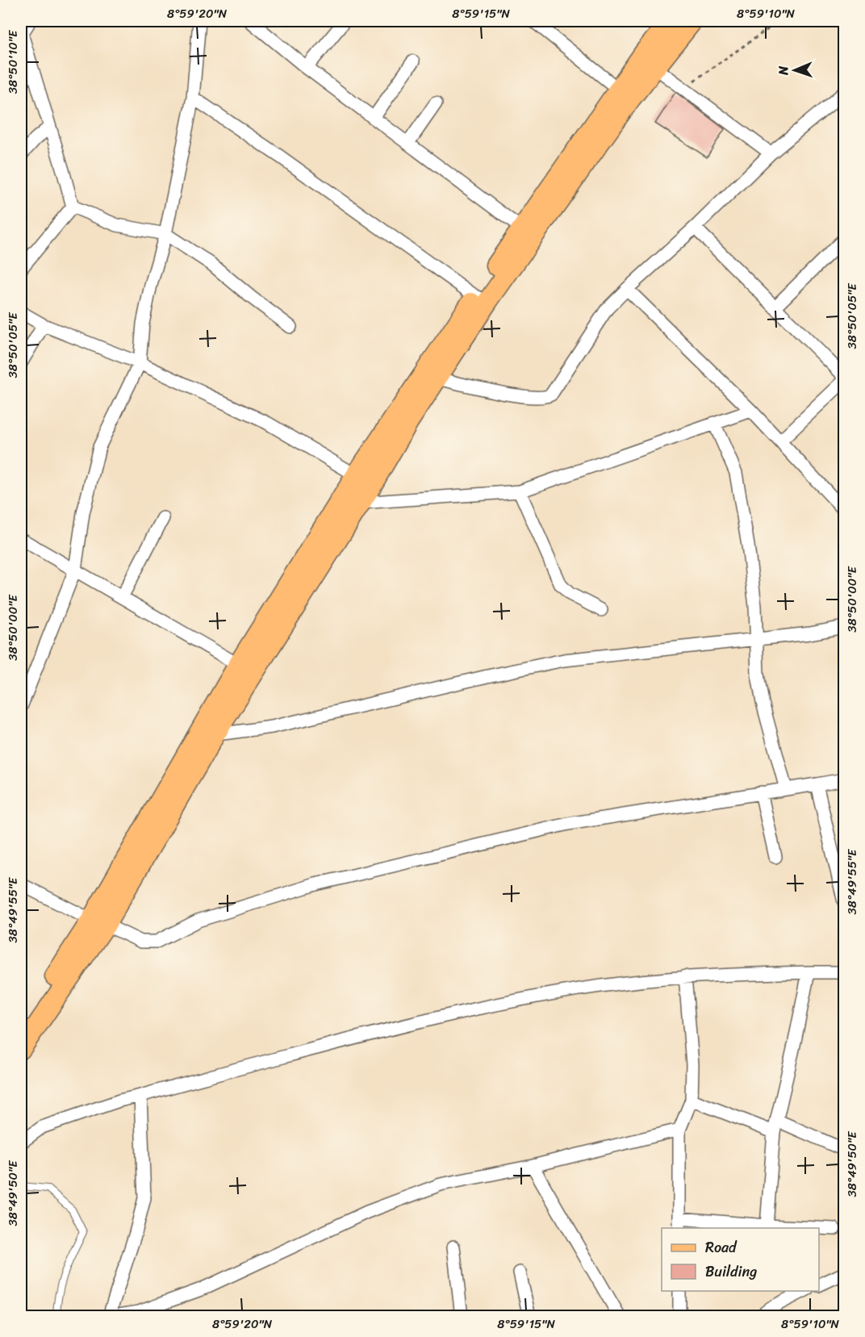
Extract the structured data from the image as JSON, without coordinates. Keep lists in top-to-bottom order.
{
  "legend": ["Road", "Building"],
  "north": "left",
  "coordinates": [
    "8°59'20\"N",
    "8°59'15\"N",
    "8°59'10\"N",
    "38°50'10\"E",
    "38°50'05\"E",
    "38°50'00\"E",
    "38°49'55\"E",
    "38°49'50\"E"
  ]
}
